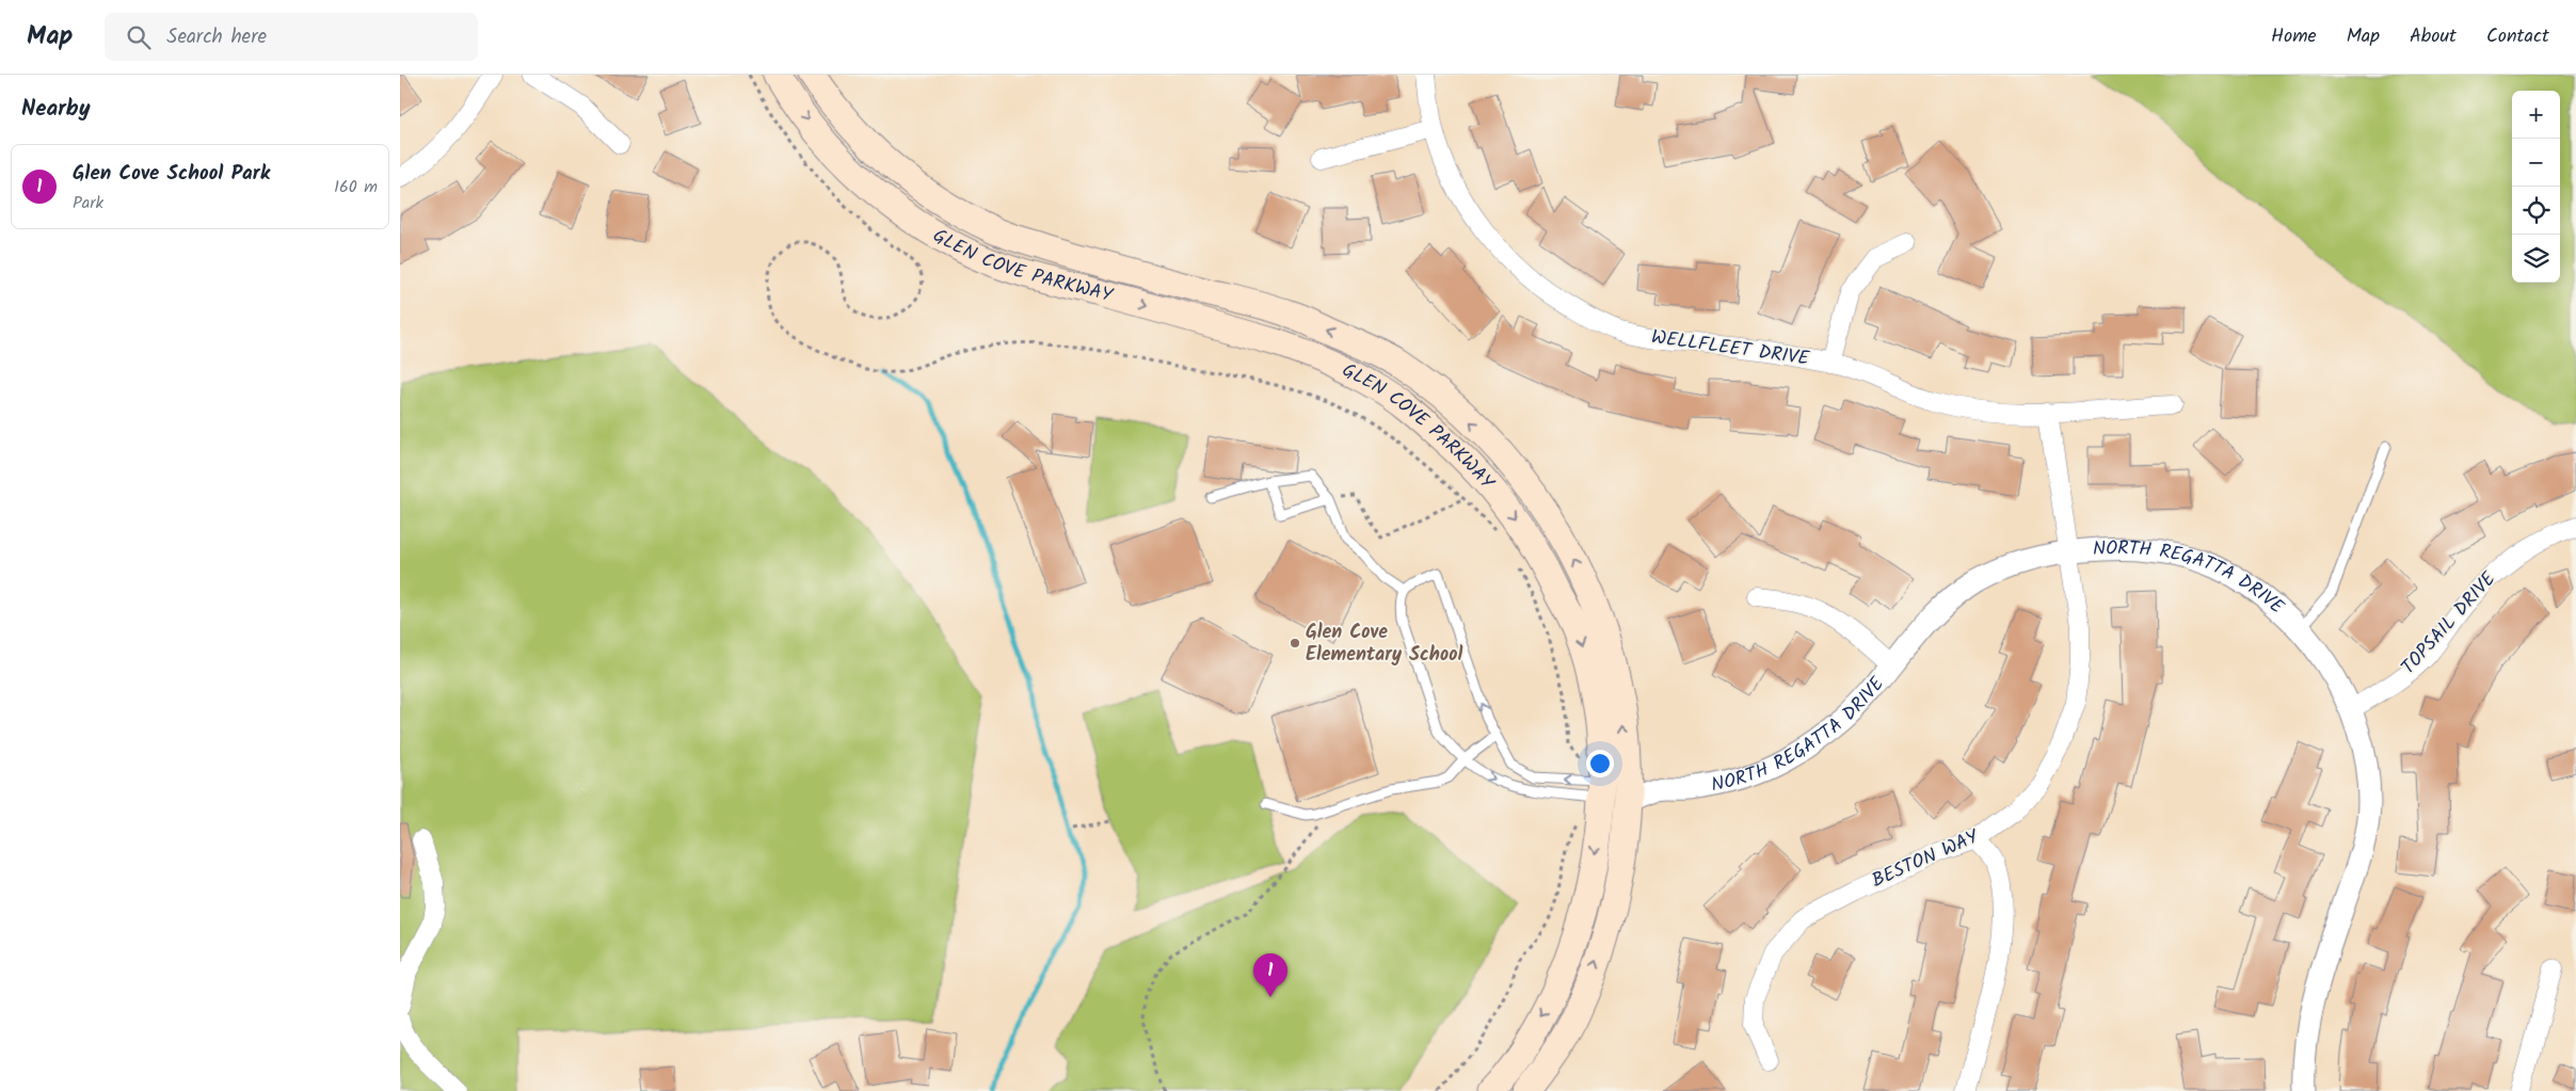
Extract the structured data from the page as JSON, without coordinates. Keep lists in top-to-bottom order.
{
  "streets": {
    "main road": ["GLEN COVE PARKWAY"],
    "street": [
      "WELLFLEET DRIVE",
      "NORTH REGATTA DRIVE",
      "TOPSAIL DRIVE",
      "BESTON WAY"
    ]
  },
  "crossings": [
    ["GLEN COVE PARKWAY", "NORTH REGATTA DRIVE"],
    ["WELLFLEET DRIVE", "BESTON WAY"],
    ["NORTH REGATTA DRIVE", "TOPSAIL DRIVE"],
    ["NORTH REGATTA DRIVE", "BESTON WAY"]
  ],
  "places": ["Glen Cove Elementary School"],
  "page": {
    "header": "Map",
    "search": "Search here",
    "nav": [
      "Home",
      "Map",
      "About",
      "Contact"
    ],
    "heading": "Nearby",
    "map_buttons": ["+", "−"],
    "list": [
      {
        "mark": "1",
        "name": "Glen Cove School Park",
        "note": "Park",
        "value": "160 m"
      }
    ],
    "pins": "1"
  }
}
